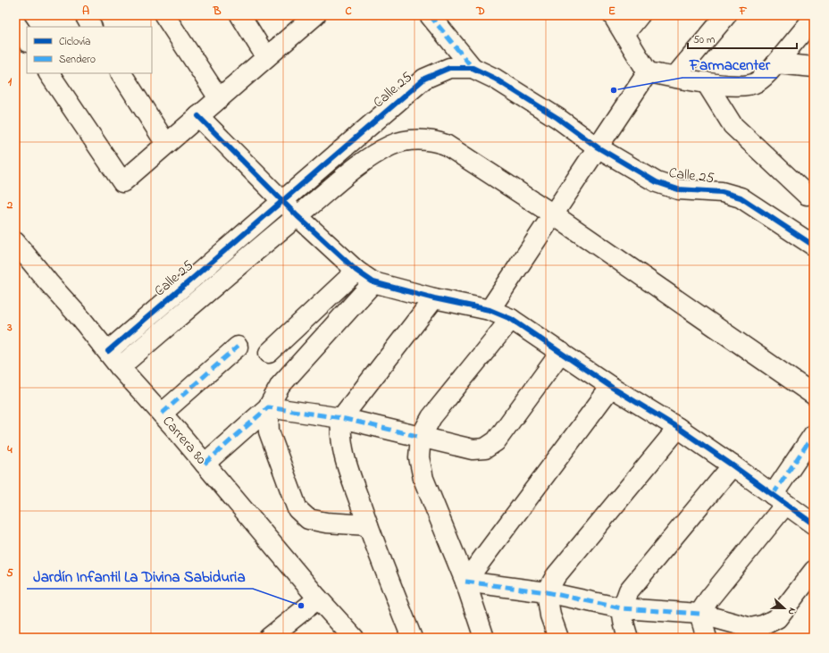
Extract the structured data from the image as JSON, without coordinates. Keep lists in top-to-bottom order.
{
  "streets": {
    "street": ["Calle 25", "Carrera 80"]
  },
  "crossings": [
    ["Calle 25", "Carrera 80"]
  ],
  "places": ["Farmacenter", "Jardín Infantil La Divina Sabiduria"],
  "legend": ["Ciclovía", "Sendero"],
  "scale_bar": "50 m",
  "north": "right",
  "grid": {
    "columns": [
      "A",
      "B",
      "C",
      "D",
      "E",
      "F"
    ],
    "rows": [
      "1",
      "2",
      "3",
      "4",
      "5"
    ]
  }
}
